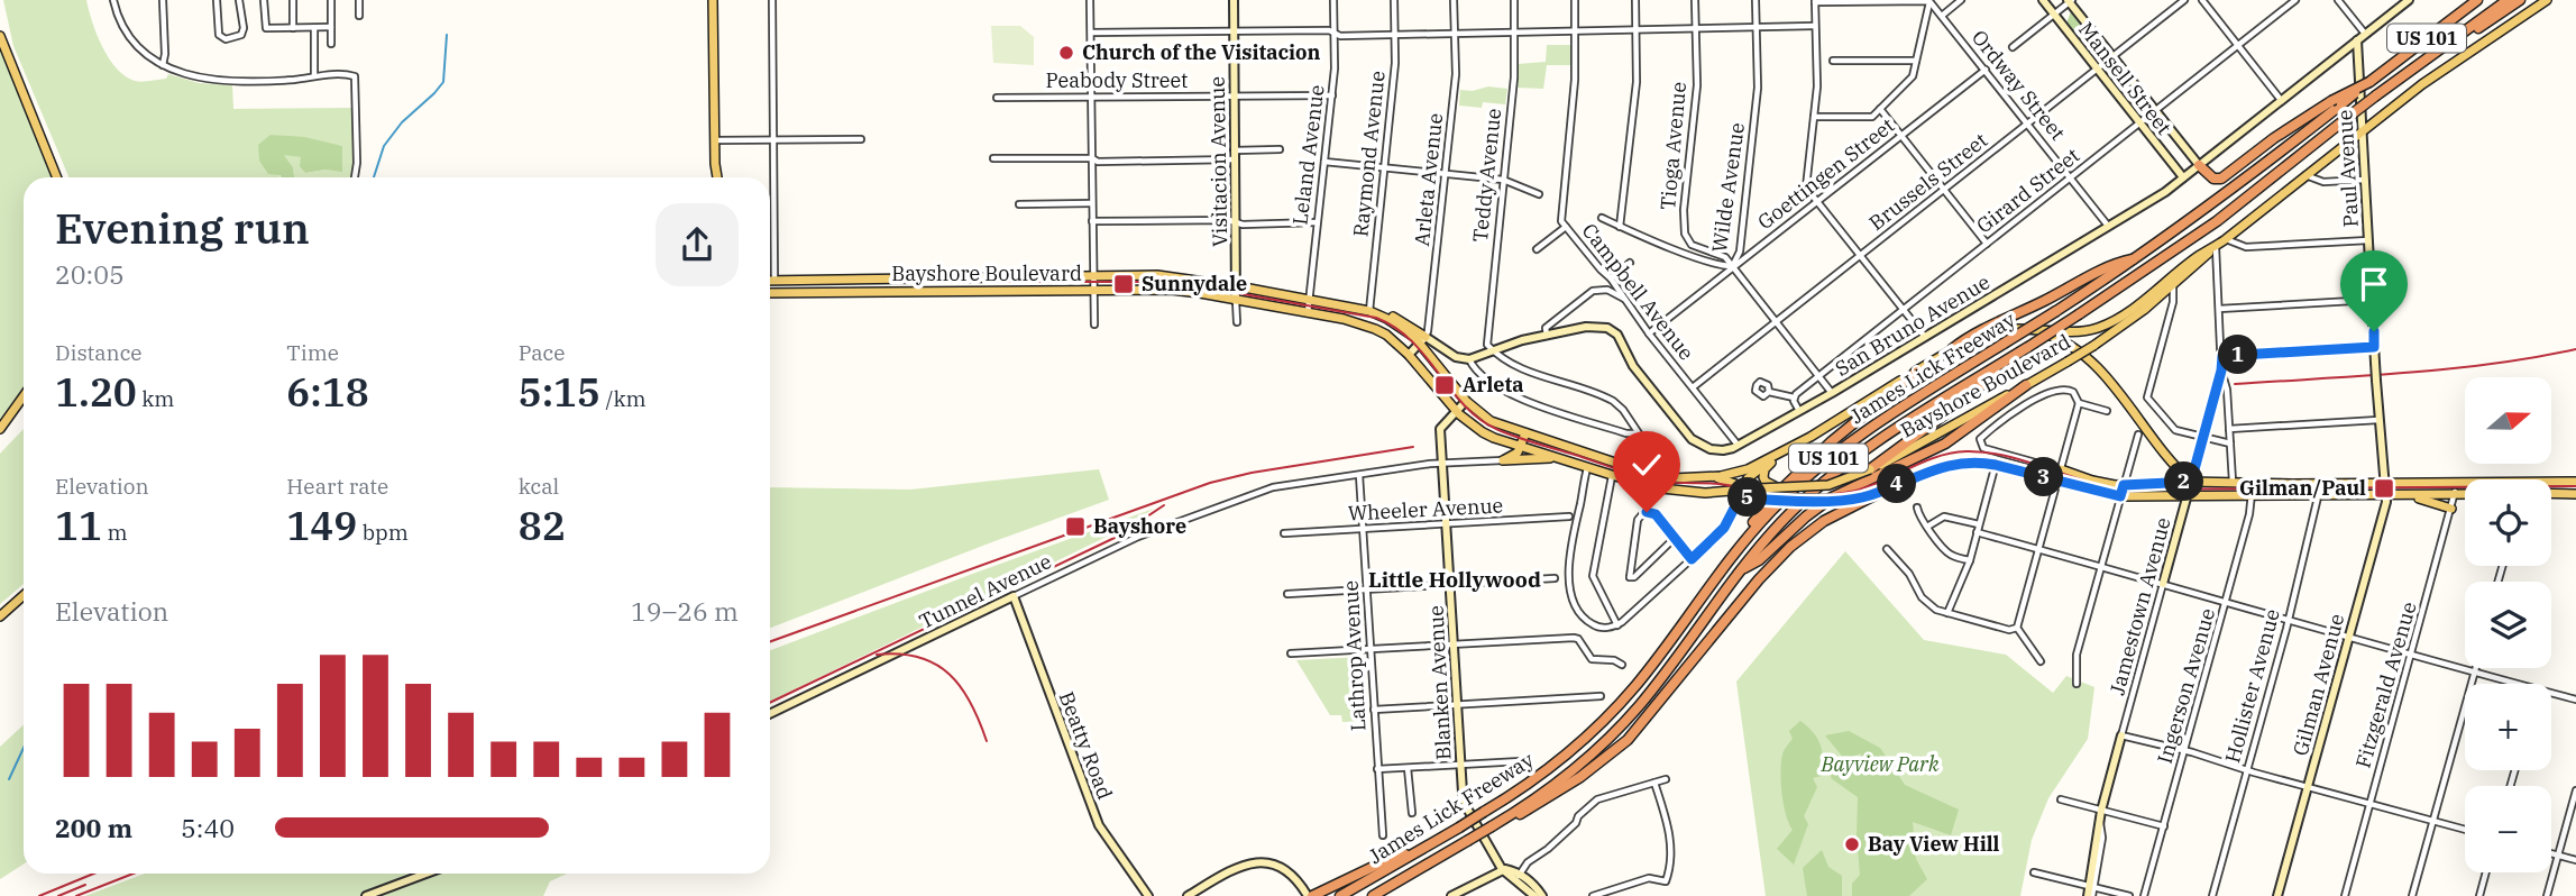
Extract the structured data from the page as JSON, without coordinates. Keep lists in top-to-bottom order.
{
  "streets": {
    "highway": ["US 101", "James Lick Freeway"],
    "main road": ["Bayshore Boulevard"],
    "street": [
      "Mansell Street",
      "Peabody Street",
      "Ordway Street",
      "Tioga Avenue",
      "Raymond Avenue",
      "Leland Avenue",
      "Visitacion Avenue",
      "Paul Avenue",
      "Goettingen Street",
      "Teddy Avenue",
      "Arleta Avenue",
      "Brussels Street",
      "Wilde Avenue",
      "Girard Street",
      "Campbell Avenue",
      "San Bruno Avenue",
      "Wheeler Avenue",
      "Tunnel Avenue",
      "Jamestown Avenue",
      "Lathrop Avenue",
      "Blanken Avenue",
      "Gilman Avenue",
      "Fitzgerald Avenue",
      "Ingerson Avenue",
      "Hollister Avenue",
      "Beatty Road"
    ]
  },
  "crossings": [
    ["US 101", "James Lick Freeway"],
    ["Mansell Street", "Brussels Street"],
    ["Mansell Street", "Girard Street"],
    ["Mansell Street", "San Bruno Avenue"],
    ["Peabody Street", "Leland Avenue"],
    ["Peabody Street", "Visitacion Avenue"],
    ["Ordway Street", "Goettingen Street"],
    ["Ordway Street", "Brussels Street"],
    ["Ordway Street", "Girard Street"],
    ["Ordway Street", "San Bruno Avenue"],
    ["Tioga Avenue", "Goettingen Street"],
    ["Tioga Avenue", "Wilde Avenue"],
    ["Raymond Avenue", "Bayshore Boulevard"],
    ["Leland Avenue", "Bayshore Boulevard"],
    ["Visitacion Avenue", "Bayshore Boulevard"],
    ["Paul Avenue", "Bayshore Boulevard"],
    ["Paul Avenue", "San Bruno Avenue"],
    ["Paul Avenue", "Gilman Avenue"],
    ["Goettingen Street", "Wilde Avenue"],
    ["Goettingen Street", "Campbell Avenue"],
    ["Arleta Avenue", "Bayshore Boulevard"],
    ["Brussels Street", "Wilde Avenue"],
    ["Brussels Street", "Campbell Avenue"],
    ["Wilde Avenue", "Girard Street"],
    ["Wilde Avenue", "San Bruno Avenue"],
    ["Bayshore Boulevard", "Jamestown Avenue"],
    ["Bayshore Boulevard", "Blanken Avenue"],
    ["Campbell Avenue", "San Bruno Avenue"],
    ["Wheeler Avenue", "Lathrop Avenue"],
    ["Wheeler Avenue", "Blanken Avenue"],
    ["Tunnel Avenue", "Lathrop Avenue"],
    ["Tunnel Avenue", "Blanken Avenue"],
    ["Tunnel Avenue", "Beatty Road"]
  ],
  "districts": ["Little Hollywood"],
  "parks": ["Bayview Park"],
  "places": {
    "other": ["Church of the Visitacion", "Bay View Hill"],
    "transit": [
      "Sunnydale",
      "Arleta",
      "Gilman/Paul",
      "Bayshore"
    ]
  },
  "north": "right",
  "page": {
    "heading": ["Evening run", "20:05"],
    "stats": [
      ["Distance", "1.20 km"],
      ["Time", "6:18"],
      ["Pace", "5:15 /km"],
      ["Elevation", "11 m"],
      ["Heart rate", "149 bpm"],
      ["kcal", "82"]
    ],
    "pins": [
      "1",
      "3",
      "2",
      "4",
      "5"
    ],
    "map_buttons": ["+", "−"],
    "chart": ["Elevation", "19–26 m"],
    "list": [
      {
        "name": "200 m",
        "note": "5:40"
      }
    ]
  }
}
